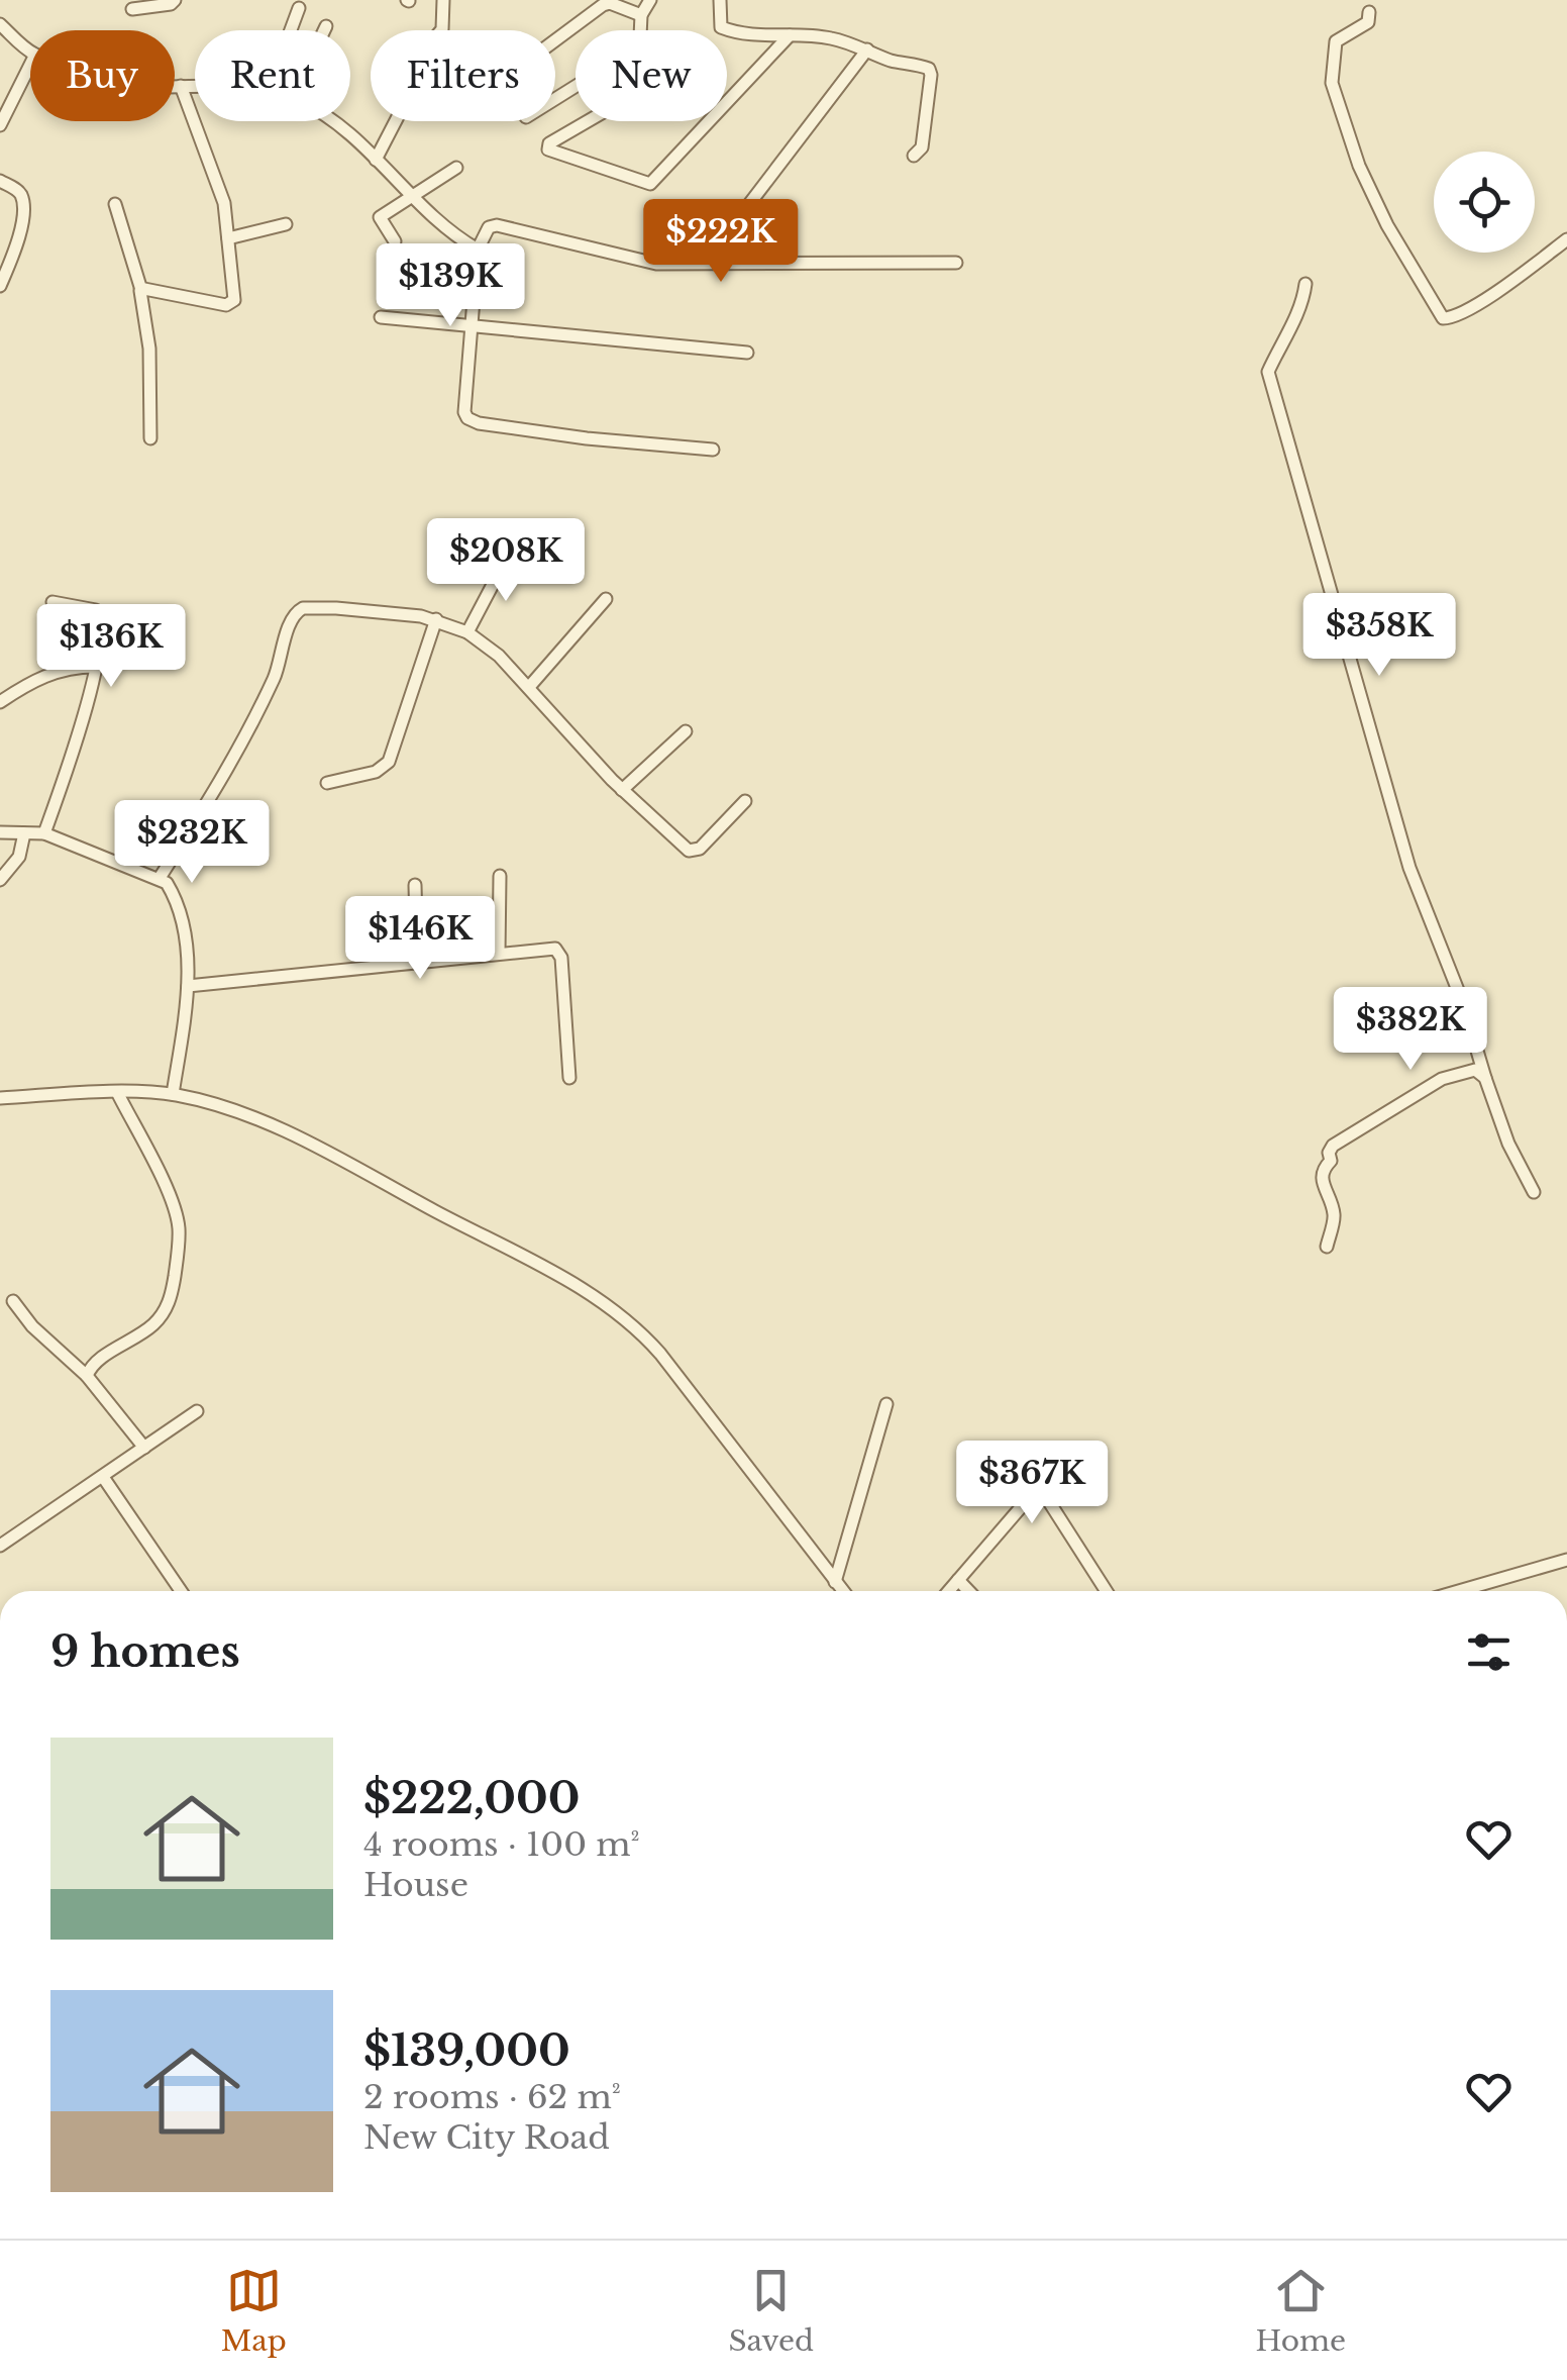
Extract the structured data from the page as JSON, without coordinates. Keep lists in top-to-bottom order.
{
  "page": {
    "chip": [
      "Buy",
      "Rent",
      "Filters",
      "New"
    ],
    "price": [
      "$222K",
      "$139K",
      "$208K",
      "$358K",
      "$136K",
      "$232K",
      "$146K",
      "$382K",
      "$367K"
    ],
    "heading": "9 homes",
    "list": [
      {
        "name": "$222,000",
        "note": "4 rooms · 100 m² · House"
      },
      {
        "name": "$139,000",
        "note": "2 rooms · 62 m² · New City Road"
      }
    ],
    "tabs": ["Map", "Saved", "Home"]
  }
}
